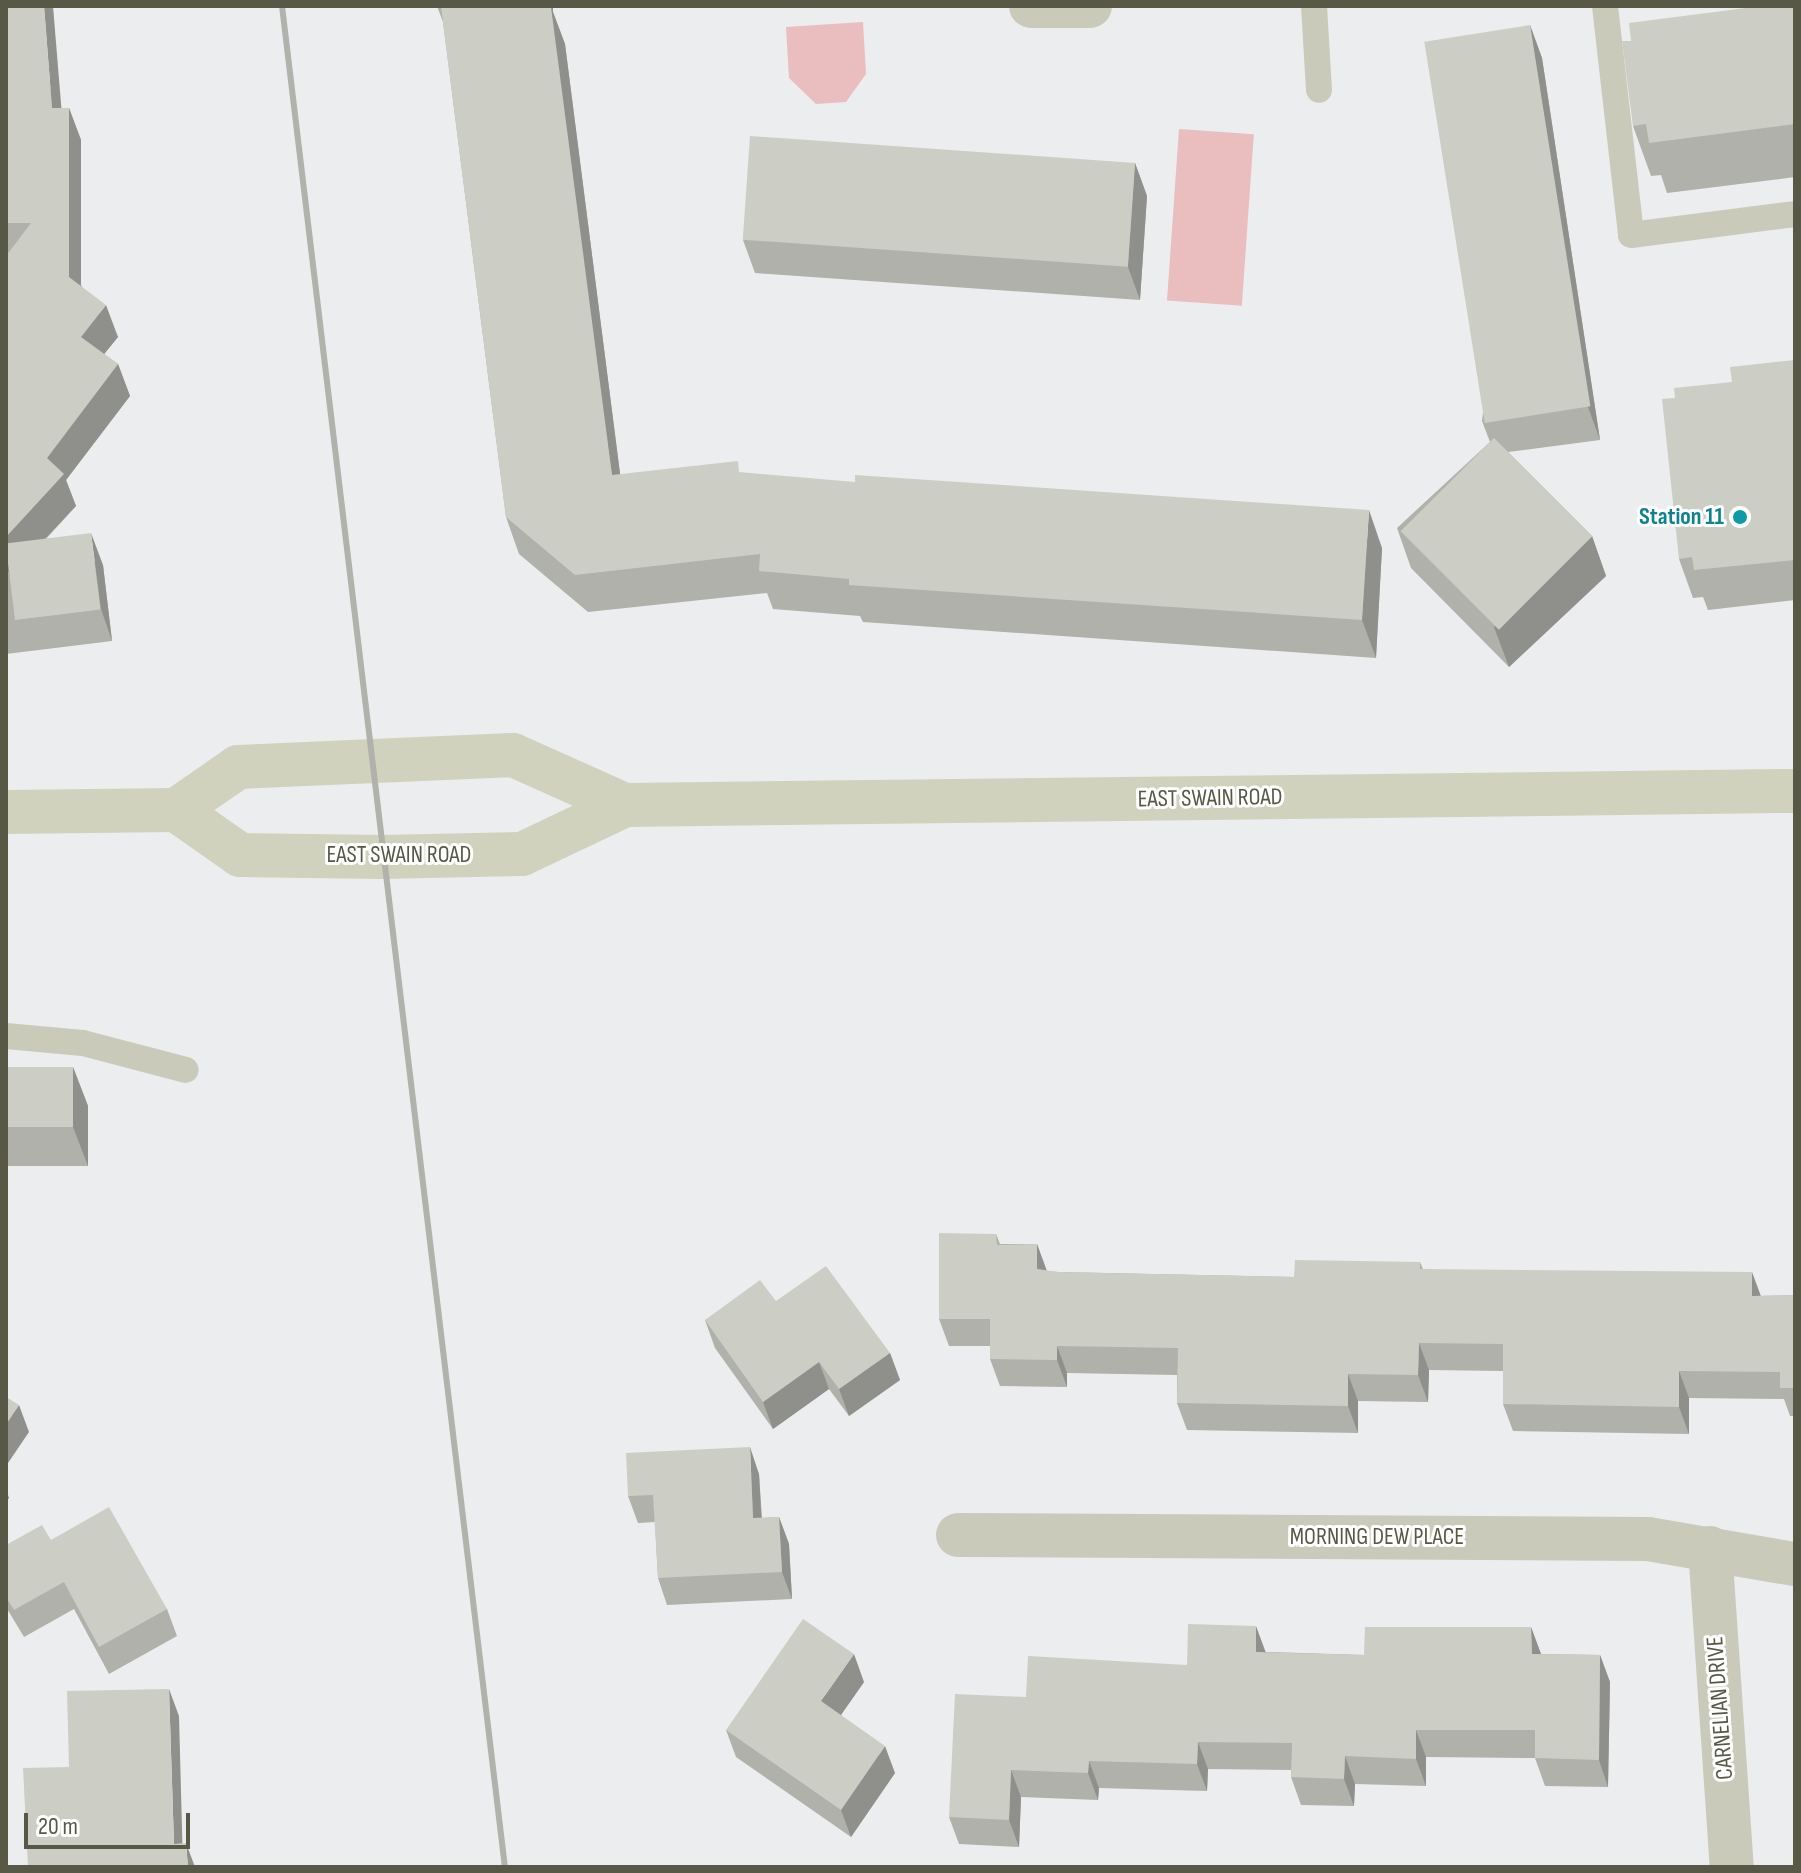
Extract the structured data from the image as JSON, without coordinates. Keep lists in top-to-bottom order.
{
  "streets": {
    "main road": ["EAST SWAIN ROAD"],
    "street": ["MORNING DEW PLACE", "CARNELIAN DRIVE"]
  },
  "crossings": [
    ["MORNING DEW PLACE", "CARNELIAN DRIVE"]
  ],
  "places": ["Station 11"],
  "scale_bar": "20 m"
}
